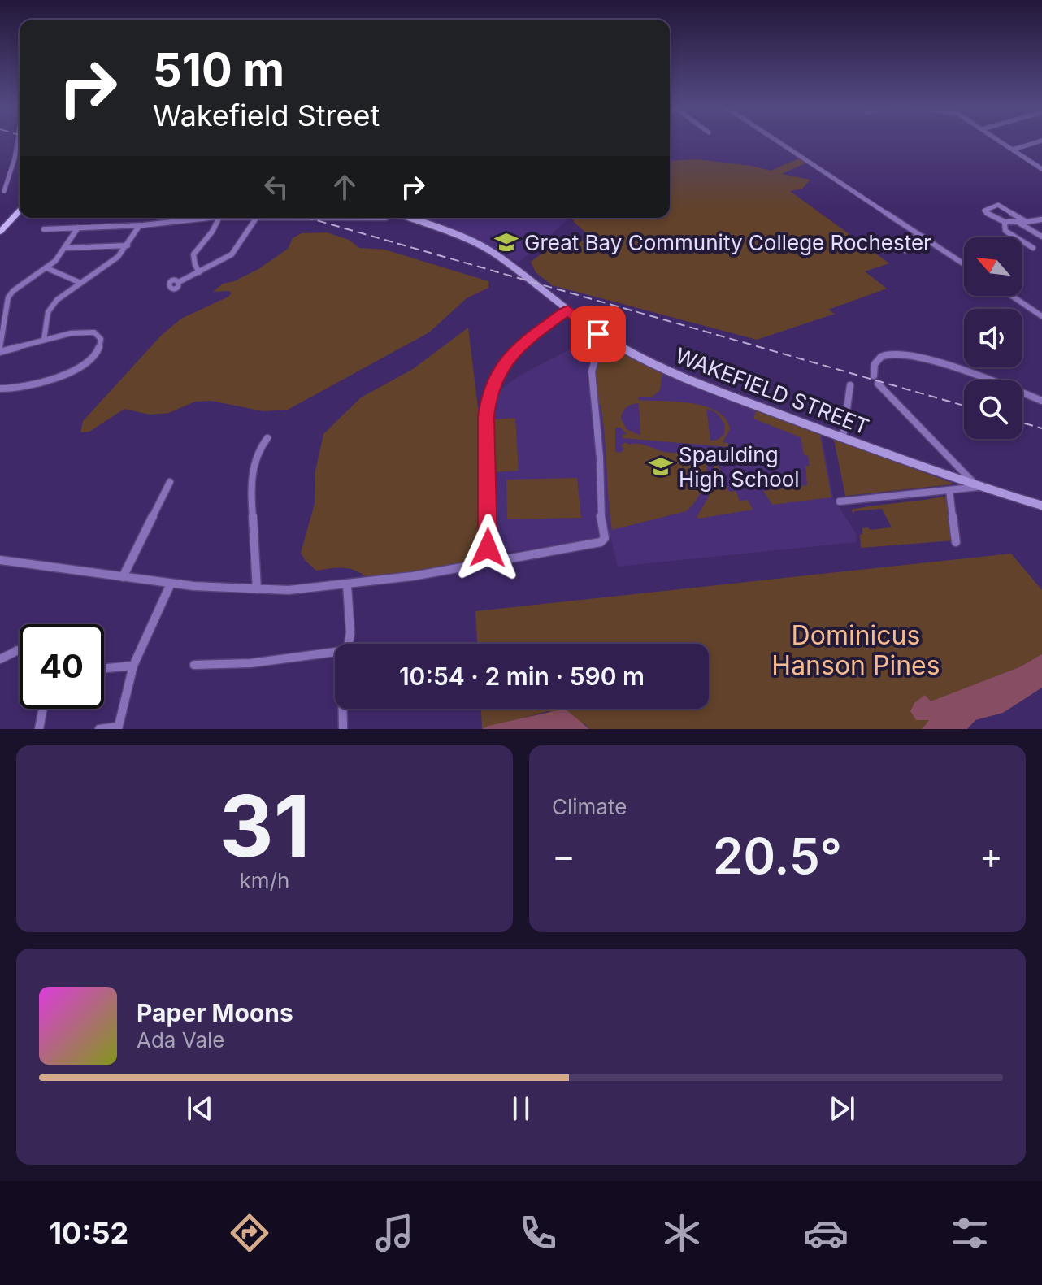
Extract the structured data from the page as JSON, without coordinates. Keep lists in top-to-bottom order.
{
  "streets": {
    "main road": ["WAKEFIELD STREET"]
  },
  "parks": ["Dominicus Hanson Pines"],
  "places": {
    "school or university": ["Great Bay Community College Rochester", "Spaulding High School"]
  },
  "north": "top left",
  "page": {
    "turn": ["510 m", "Wakefield Street"],
    "limit": "40",
    "trip": "10:54 · 2 min · 590 m",
    "tile": [
      ["31", "km/h"],
      "Climate"
    ],
    "heat": ["−", "20.5°", "+"],
    "song": ["Paper Moons", "Ada Vale"],
    "tabs": "10:52"
  }
}
